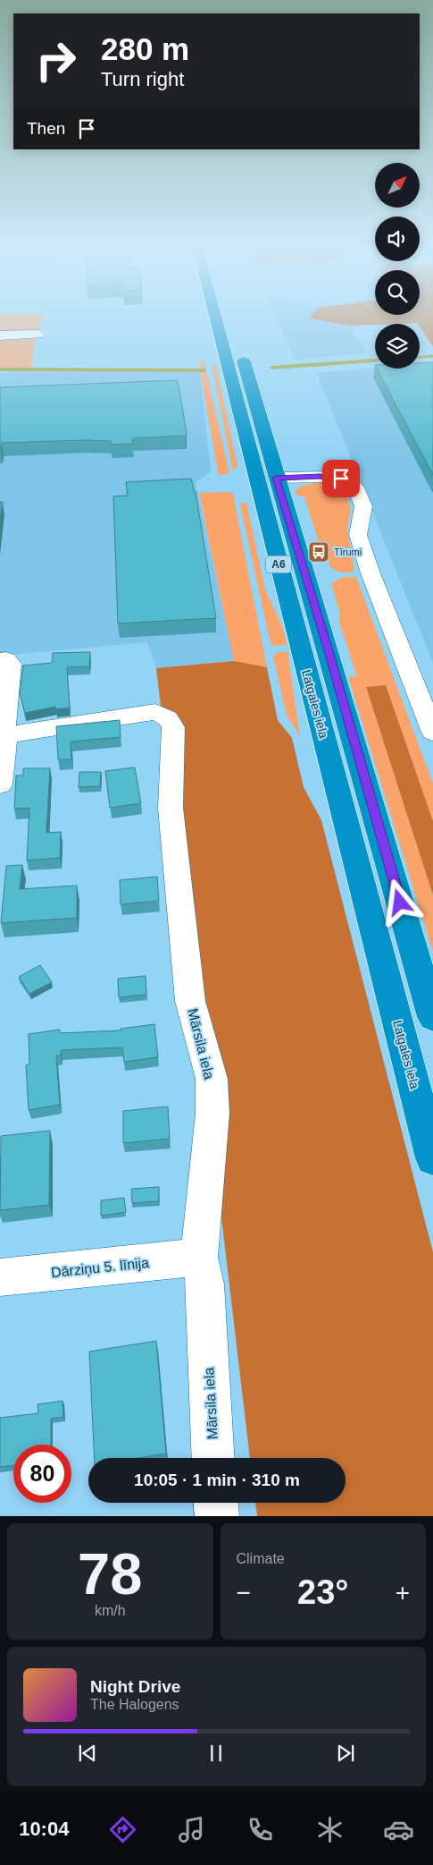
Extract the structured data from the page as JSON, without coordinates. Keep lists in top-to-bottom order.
{
  "streets": {
    "highway": ["A6", "Latgales iela"],
    "street": ["Mārsila iela", "Dārziņu 5. līnija"]
  },
  "crossings": [
    ["Mārsila iela", "Dārziņu 5. līnija"]
  ],
  "places": {
    "bus stop": ["Tīrumi"]
  },
  "north": "top right",
  "page": {
    "turn": ["280 m", "Turn right"],
    "then": "Then",
    "limit": "80",
    "trip": "10:05 · 1 min · 310 m",
    "tile": [
      ["78", "km/h"],
      "Climate"
    ],
    "heat": ["−", "23°", "+"],
    "song": ["Night Drive", "The Halogens"],
    "tabs": "10:04"
  }
}
